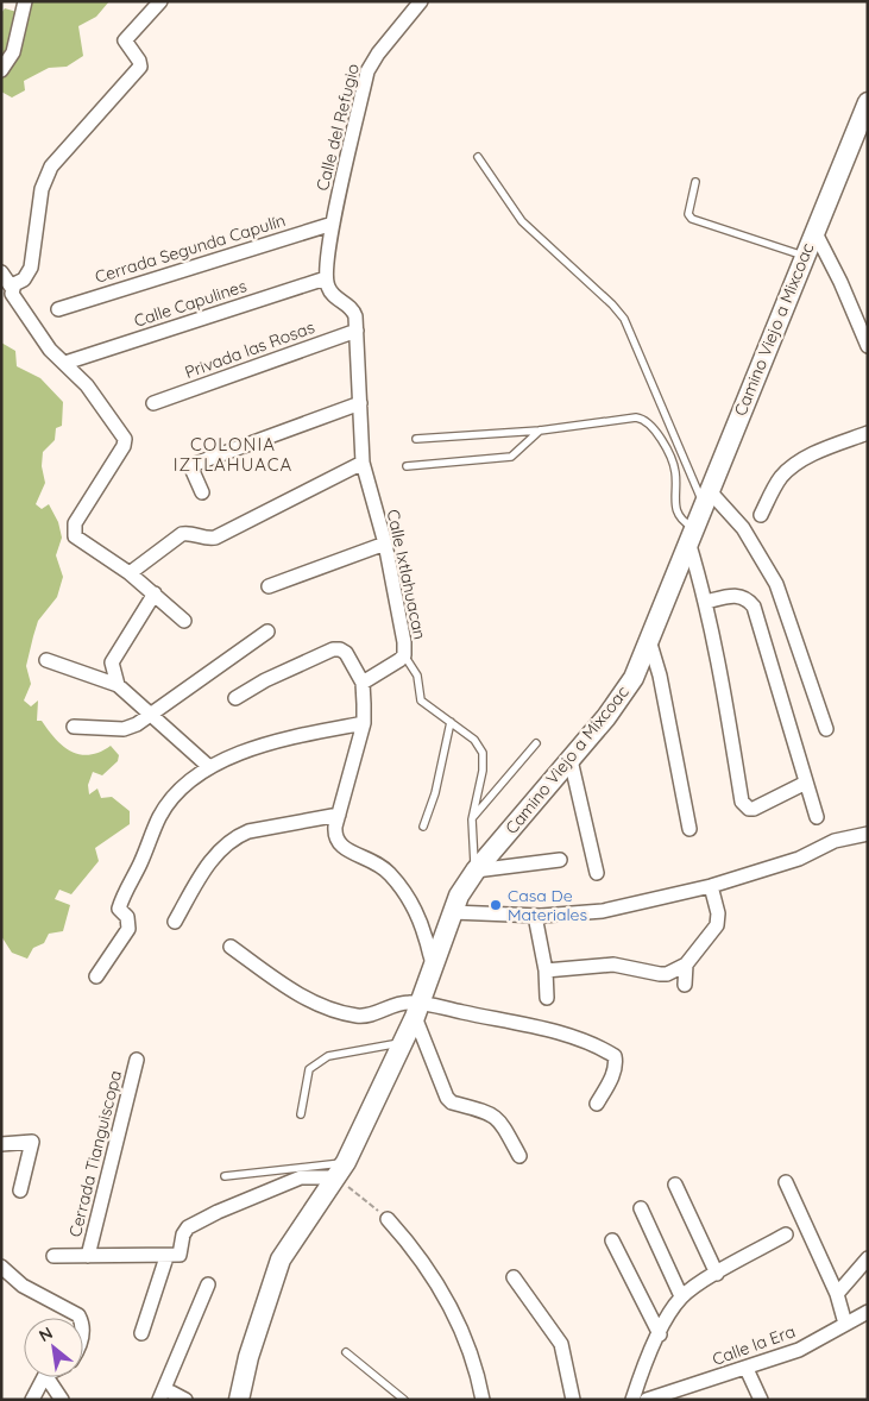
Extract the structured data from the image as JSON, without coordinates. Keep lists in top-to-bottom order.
{
  "streets": {
    "main road": ["Camino Viejo a Mixcoac"],
    "street": [
      "Calle del Refugio",
      "Cerrada Segunda Capulín",
      "Calle Capulines",
      "Privada las Rosas",
      "Calle Ixtlahuacan",
      "Cerrada Tianguiscopa",
      "Calle la Era"
    ]
  },
  "crossings": [
    ["Calle del Refugio", "Cerrada Segunda Capulín"],
    ["Calle del Refugio", "Calle Capulines"],
    ["Calle del Refugio", "Calle Ixtlahuacan"],
    ["Calle Capulines", "Calle Ixtlahuacan"],
    ["Privada las Rosas", "Calle Ixtlahuacan"]
  ],
  "districts": ["COLONIA IZTLAHUACA"],
  "places": ["Casa De Materiales"],
  "north": "top left"
}
